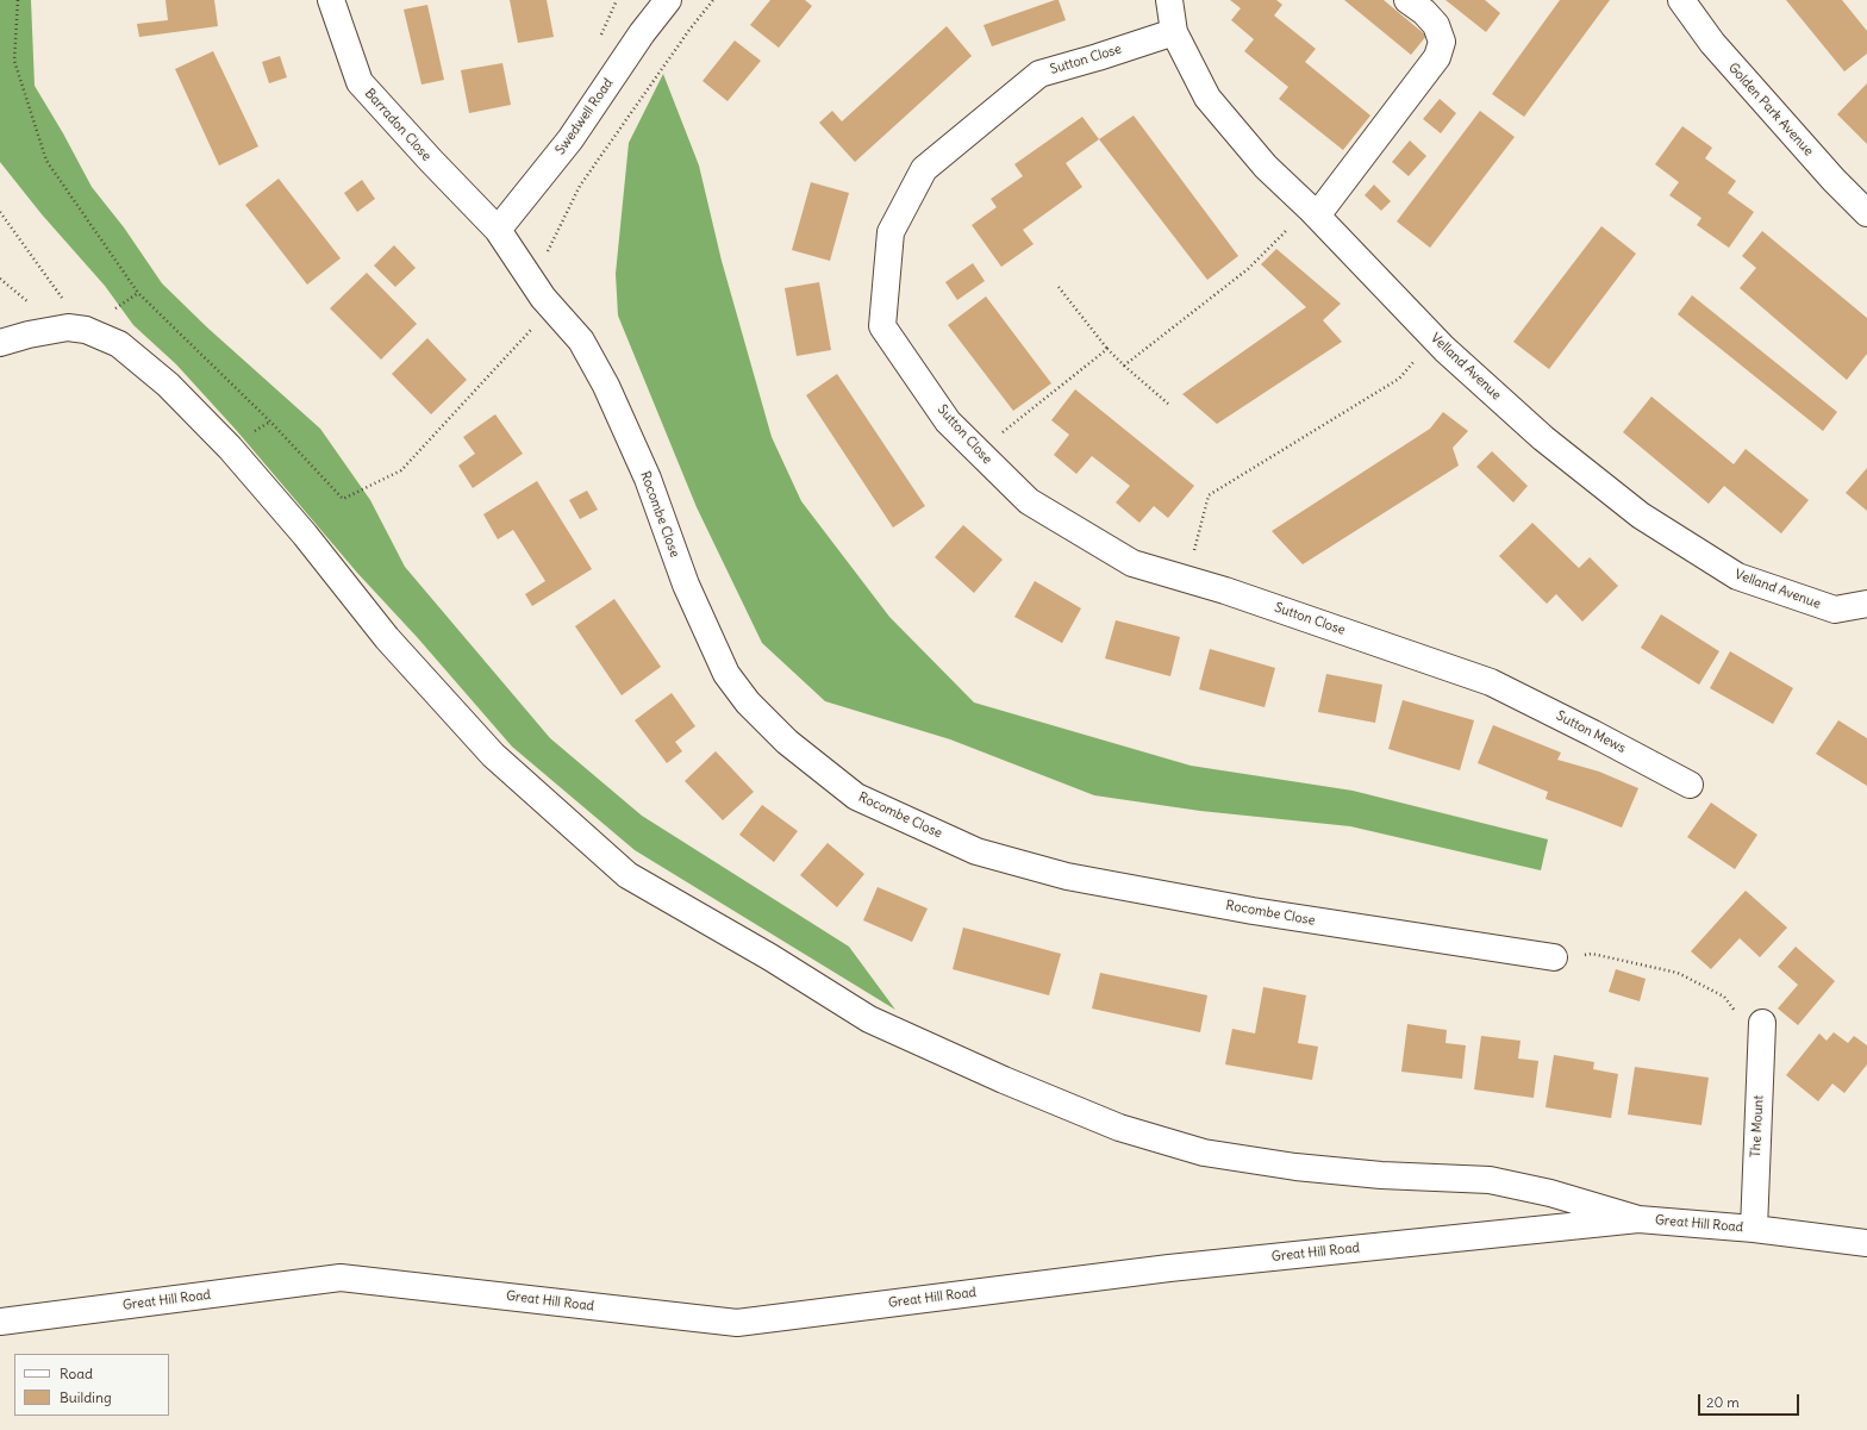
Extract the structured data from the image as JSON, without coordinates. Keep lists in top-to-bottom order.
{
  "streets": {
    "street": [
      "Sutton Close",
      "Golden Park Avenue",
      "Swedwell Road",
      "Barradon Close",
      "Velland Avenue",
      "Rocombe Close",
      "Sutton Mews",
      "The Mount",
      "Great Hill Road"
    ]
  },
  "crossings": [
    ["Sutton Close", "Velland Avenue"],
    ["Sutton Close", "Sutton Mews"],
    ["Swedwell Road", "Barradon Close"],
    ["Swedwell Road", "Rocombe Close"],
    ["Barradon Close", "Rocombe Close"],
    ["The Mount", "Great Hill Road"]
  ],
  "legend": ["Road", "Building"],
  "scale_bar": "20 m"
}
